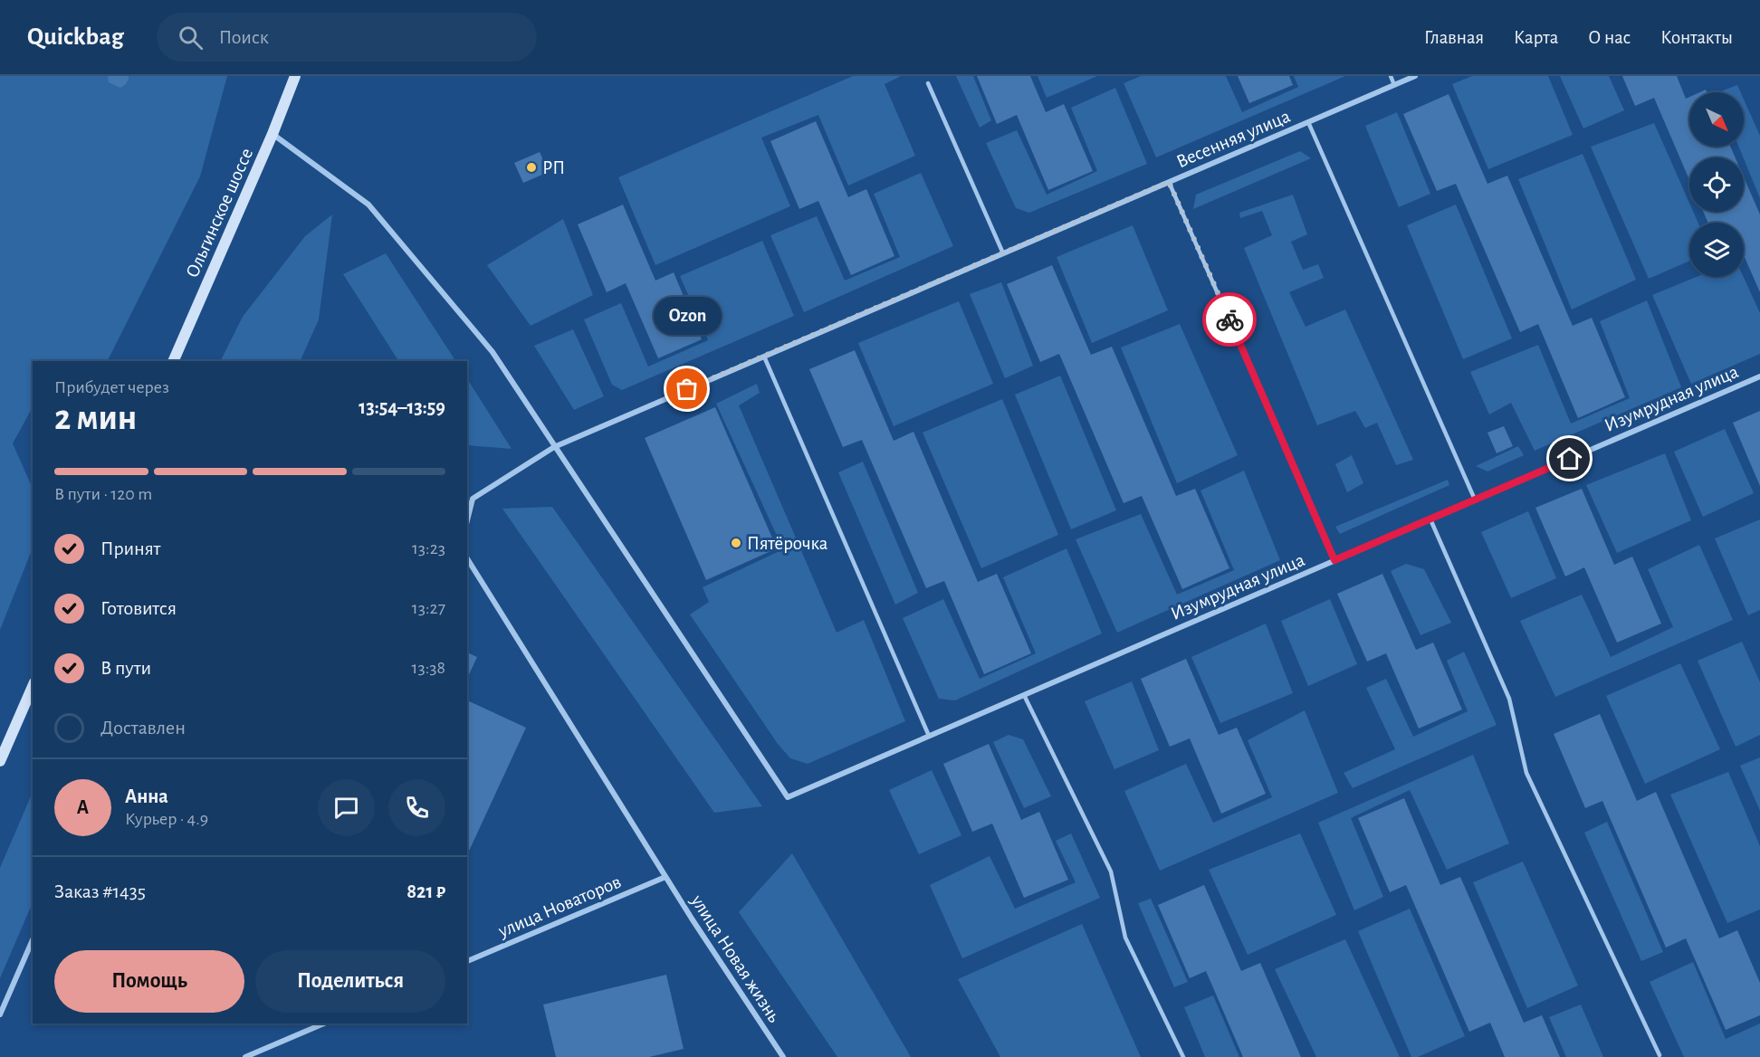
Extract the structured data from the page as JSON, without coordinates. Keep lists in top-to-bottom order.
{
  "streets": {
    "main road": ["Ольгинское шоссе"],
    "street": [
      "Весенняя улица",
      "Изумрудная улица",
      "улица Новаторов",
      "улица Новая жизнь"
    ]
  },
  "crossings": [
    ["Весенняя улица", "Изумрудная улица"],
    ["улица Новаторов", "улица Новая жизнь"]
  ],
  "places": ["РП", "Ozon", "Пятёрочка"],
  "north": "bottom right",
  "page": {
    "header": "Quickbag",
    "search": "Поиск",
    "nav": [
      "Главная",
      "Карта",
      "О нас",
      "Контакты"
    ],
    "bubble": "Ozon",
    "heading": ["2 мин", "Прибудет через", "13:54–13:59"],
    "panel": [
      "Анна",
      "Курьер · 4.9",
      "Заказ #1435",
      "821 ₽"
    ],
    "bar": "В пути · 120 m",
    "list": [
      ["Принят", "13:23"],
      ["Готовится", "13:27"],
      ["В пути", "13:38"],
      "Доставлен"
    ],
    "round": "А",
    "buttons": ["Помощь", "Поделиться"]
  }
}
